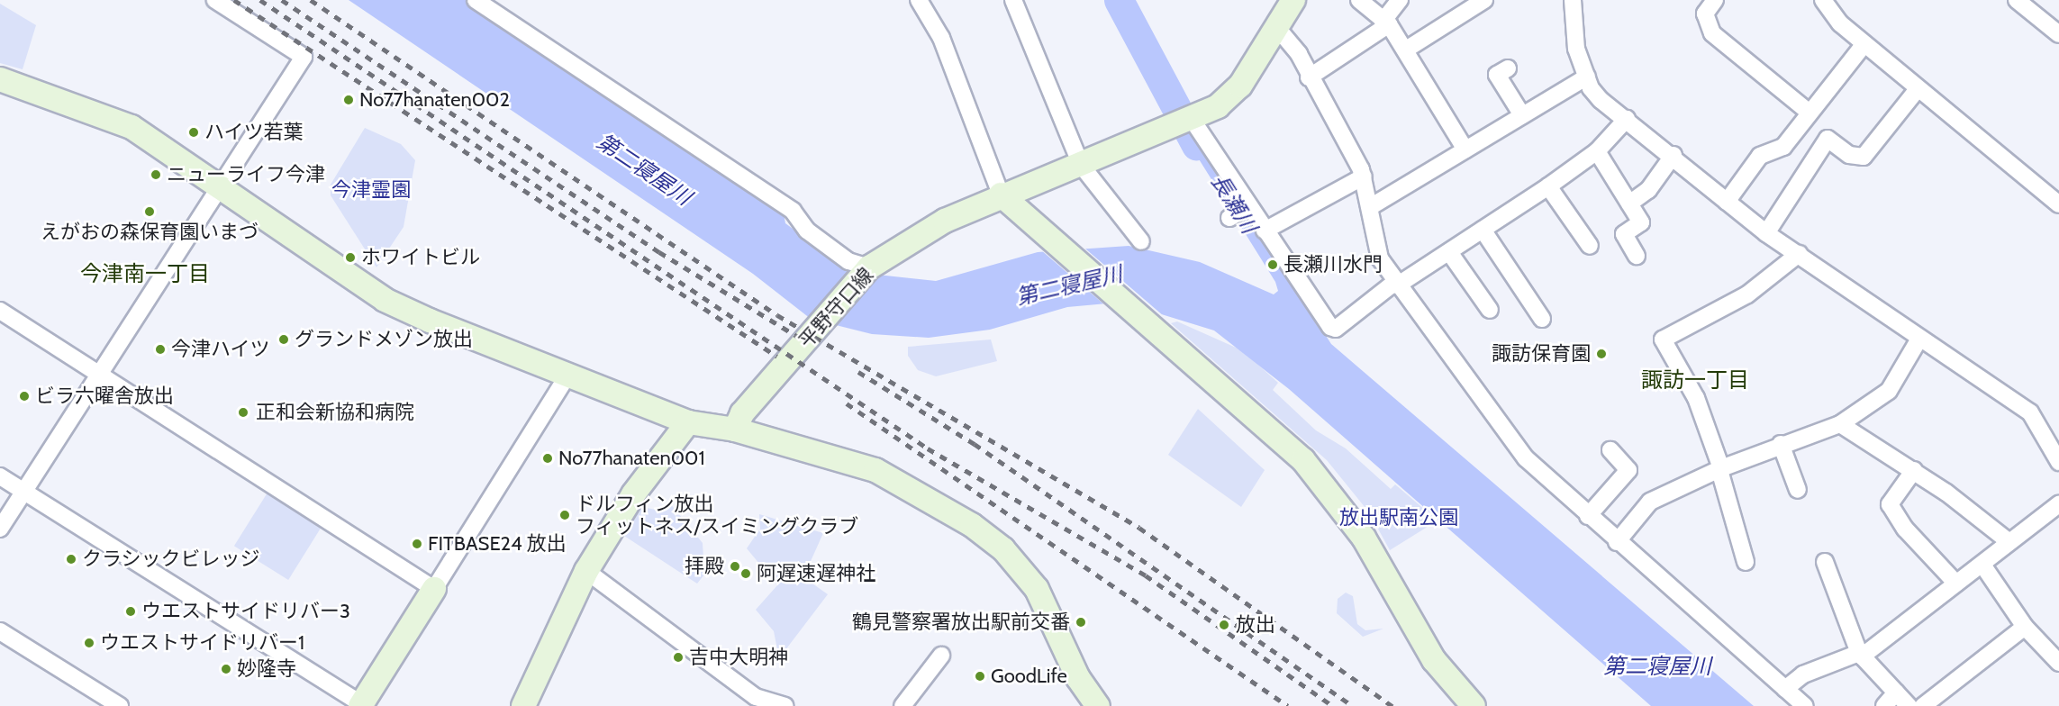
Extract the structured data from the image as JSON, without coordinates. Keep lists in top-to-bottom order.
{
  "streets": {
    "street": ["平野守口線"]
  },
  "districts": ["今津南一丁目", "諏訪一丁目"],
  "water": ["第二寝屋川", "長瀬川"],
  "parks": ["今津霊園", "放出駅南公園"],
  "places": [
    "No77hanaten002",
    "ハイツ若葉",
    "ニューライフ今津",
    "えがおの森保育園いまづ",
    "ホワイトビル",
    "長瀬川水門",
    "グランドメゾン放出",
    "今津ハイツ",
    "諏訪保育園",
    "ビラ六曜舎放出",
    "正和会新協和病院",
    "No77hanaten001",
    "ドルフィン放出 フィットネス/スイミングクラブ",
    "FITBASE24 放出",
    "クラシックビレッジ",
    "拝殿",
    "阿遅速遅神社",
    "ウエストサイドリバー3",
    "鶴見警察署放出駅前交番",
    "放出",
    "ウエストサイドリバー1",
    "吉中大明神",
    "妙隆寺",
    "GoodLife"
  ]
}
